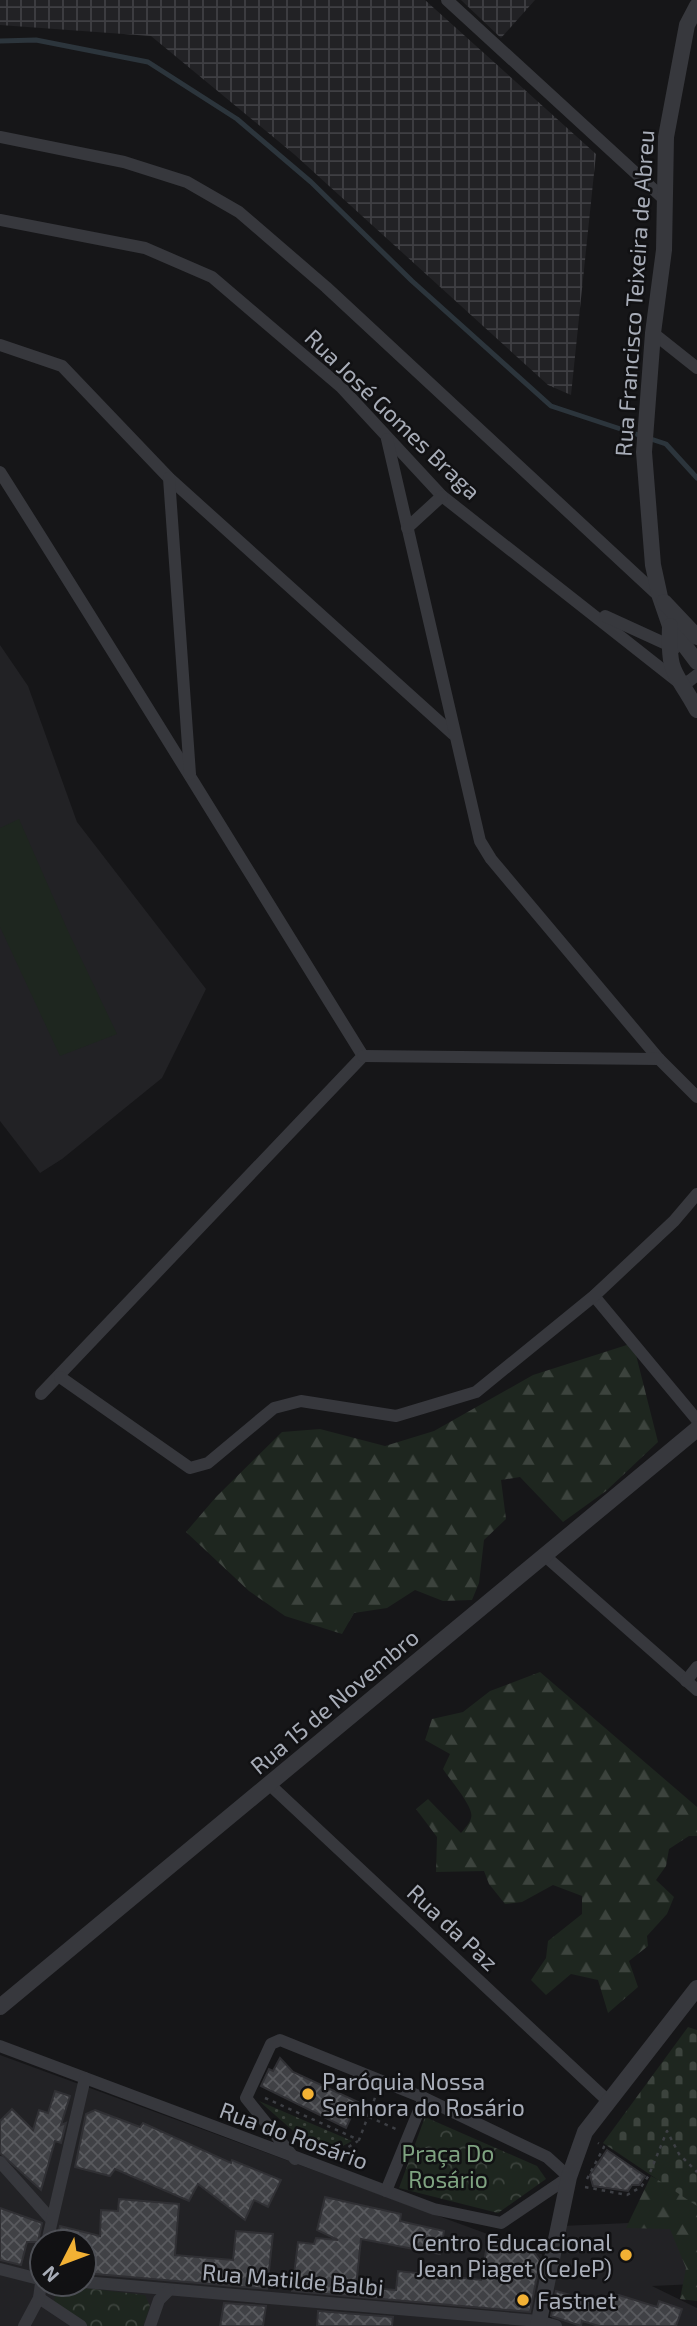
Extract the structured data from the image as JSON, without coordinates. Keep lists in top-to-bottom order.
{
  "streets": {
    "street": [
      "Rua Francisco Teixeira de Abreu",
      "Rua José Gomes Braga",
      "Rua 15 de Novembro",
      "Rua da Paz",
      "Rua do Rosário",
      "Rua Matilde Balbi"
    ]
  },
  "crossings": [
    ["Rua 15 de Novembro", "Rua da Paz"]
  ],
  "parks": ["Praça Do Rosário"],
  "places": ["Paróquia Nossa Senhora do Rosário", "Centro Educacional Jean Piaget (CeJeP)", "Fastnet"],
  "north": "bottom left"
}
